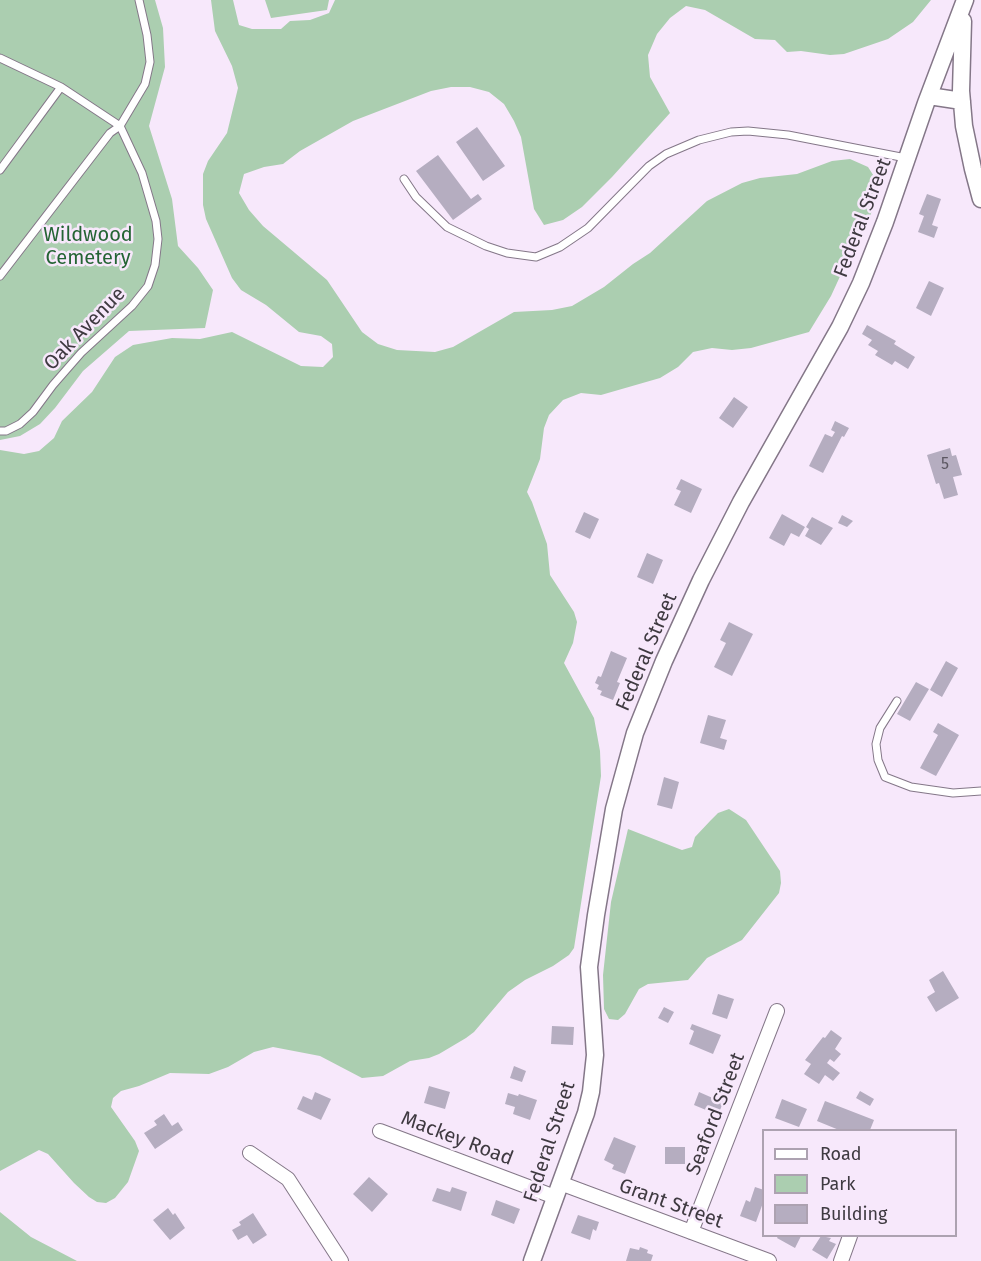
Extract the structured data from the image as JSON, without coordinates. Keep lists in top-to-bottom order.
{
  "streets": {
    "street": [
      "Federal Street",
      "Seaford Street",
      "Mackey Road",
      "Grant Street"
    ],
    "lane": ["Oak Avenue"]
  },
  "crossings": [
    ["Federal Street", "Mackey Road"],
    ["Federal Street", "Grant Street"],
    ["Seaford Street", "Grant Street"],
    ["Mackey Road", "Grant Street"]
  ],
  "parks": ["Wildwood Cemetery"],
  "house_numbers": ["5"],
  "legend": ["Road", "Park", "Building"]
}
